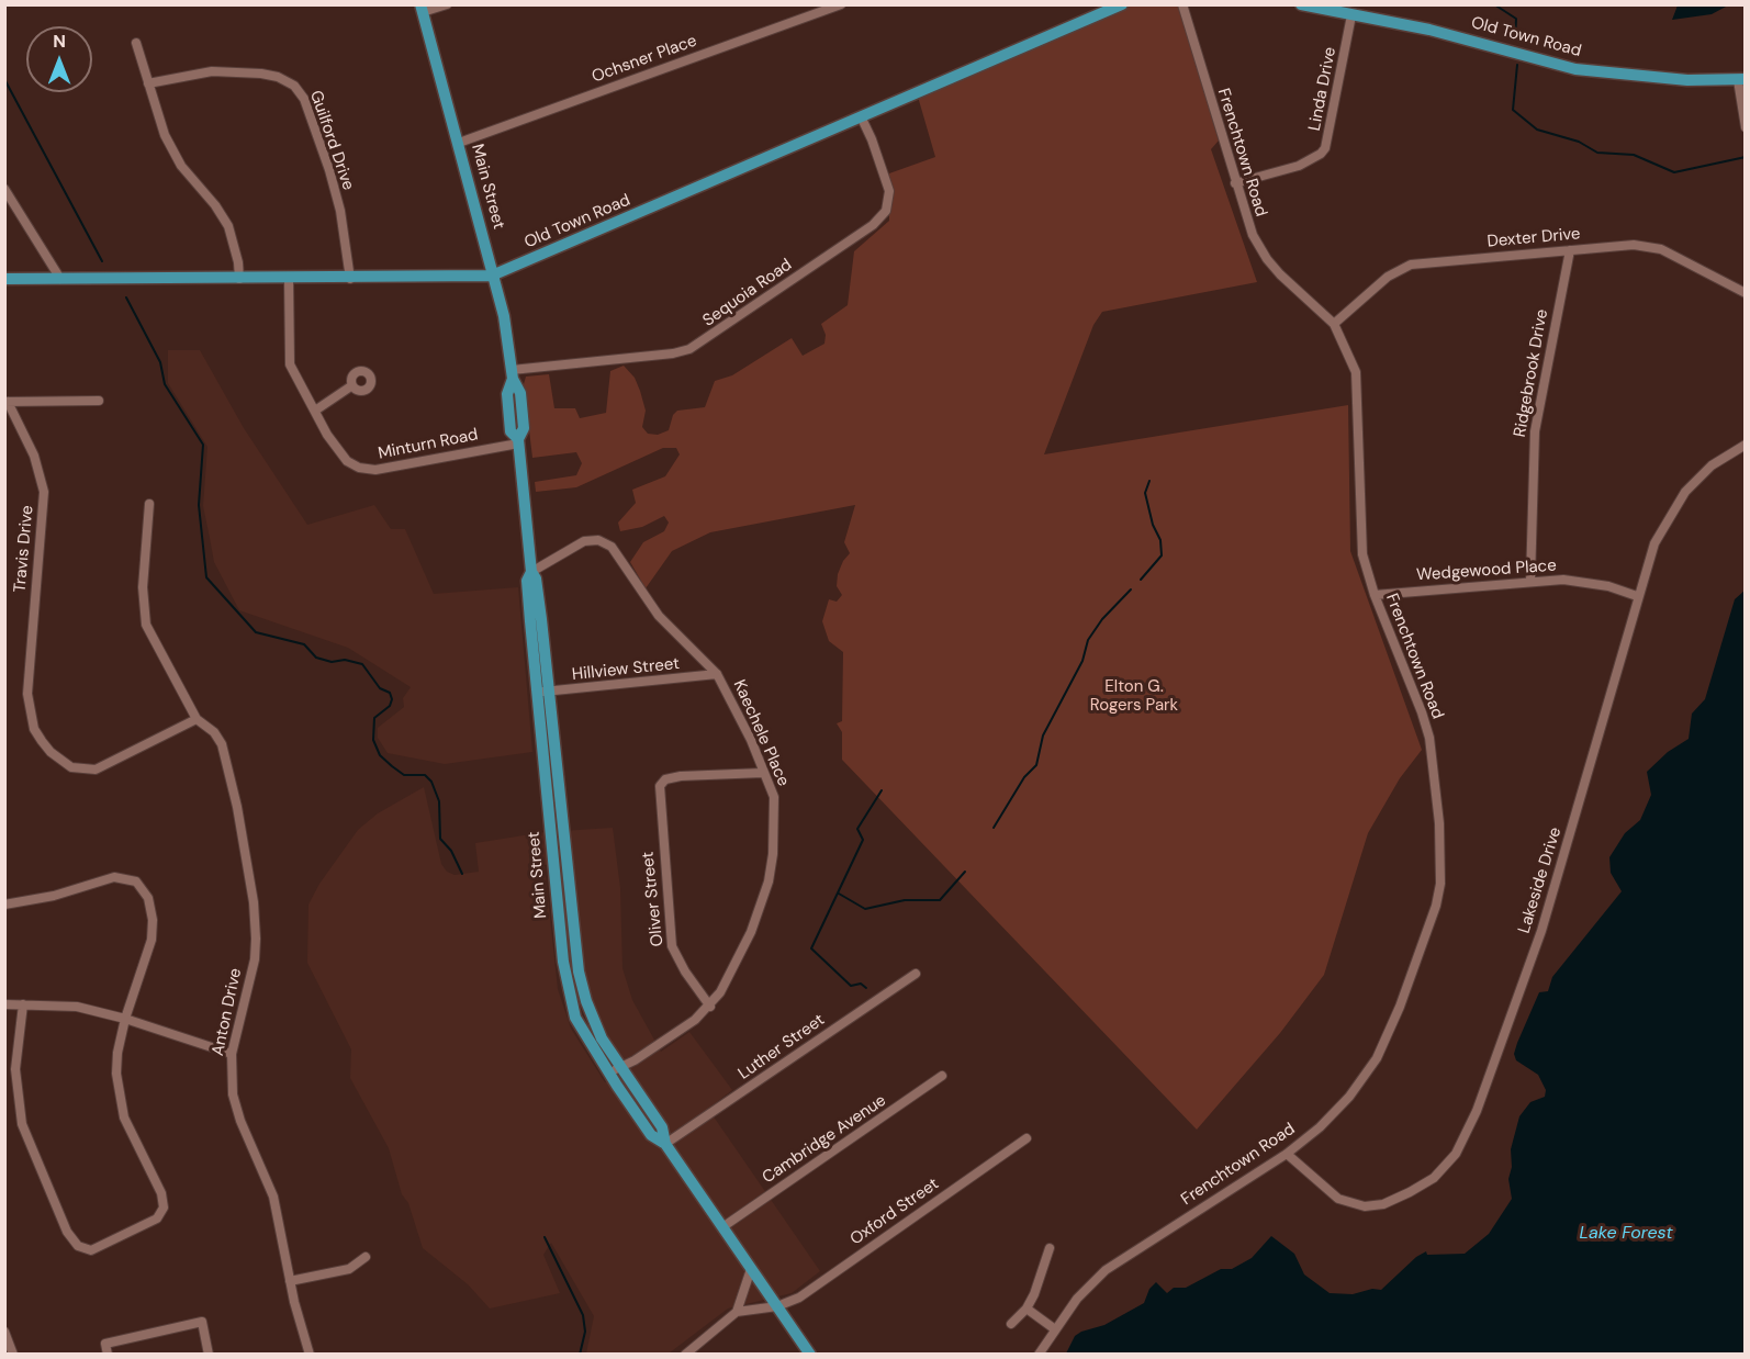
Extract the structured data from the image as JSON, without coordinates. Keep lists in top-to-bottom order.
{
  "streets": {
    "main road": ["Old Town Road", "Main Street"],
    "street": [
      "Ochsner Place",
      "Linda Drive",
      "Guilford Drive",
      "Frenchtown Road",
      "Dexter Drive",
      "Sequoia Road",
      "Ridgebrook Drive",
      "Minturn Road",
      "Travis Drive",
      "Wedgewood Place",
      "Hillview Street",
      "Kaechele Place",
      "Lakeside Drive",
      "Oliver Street",
      "Anton Drive",
      "Luther Street",
      "Cambridge Avenue",
      "Oxford Street"
    ]
  },
  "crossings": [
    ["Old Town Road", "Linda Drive"],
    ["Old Town Road", "Guilford Drive"],
    ["Old Town Road", "Main Street"],
    ["Old Town Road", "Sequoia Road"],
    ["Old Town Road", "Minturn Road"],
    ["Ochsner Place", "Main Street"],
    ["Linda Drive", "Frenchtown Road"],
    ["Frenchtown Road", "Dexter Drive"],
    ["Frenchtown Road", "Wedgewood Place"],
    ["Frenchtown Road", "Lakeside Drive"],
    ["Main Street", "Sequoia Road"],
    ["Main Street", "Minturn Road"],
    ["Main Street", "Hillview Street"],
    ["Main Street", "Kaechele Place"],
    ["Main Street", "Luther Street"],
    ["Main Street", "Cambridge Avenue"],
    ["Main Street", "Oxford Street"],
    ["Dexter Drive", "Ridgebrook Drive"],
    ["Ridgebrook Drive", "Wedgewood Place"],
    ["Travis Drive", "Anton Drive"],
    ["Wedgewood Place", "Lakeside Drive"],
    ["Hillview Street", "Kaechele Place"],
    ["Kaechele Place", "Oliver Street"]
  ],
  "water": ["Lake Forest"],
  "parks": ["Elton G. Rogers Park"],
  "north": "top"
}
